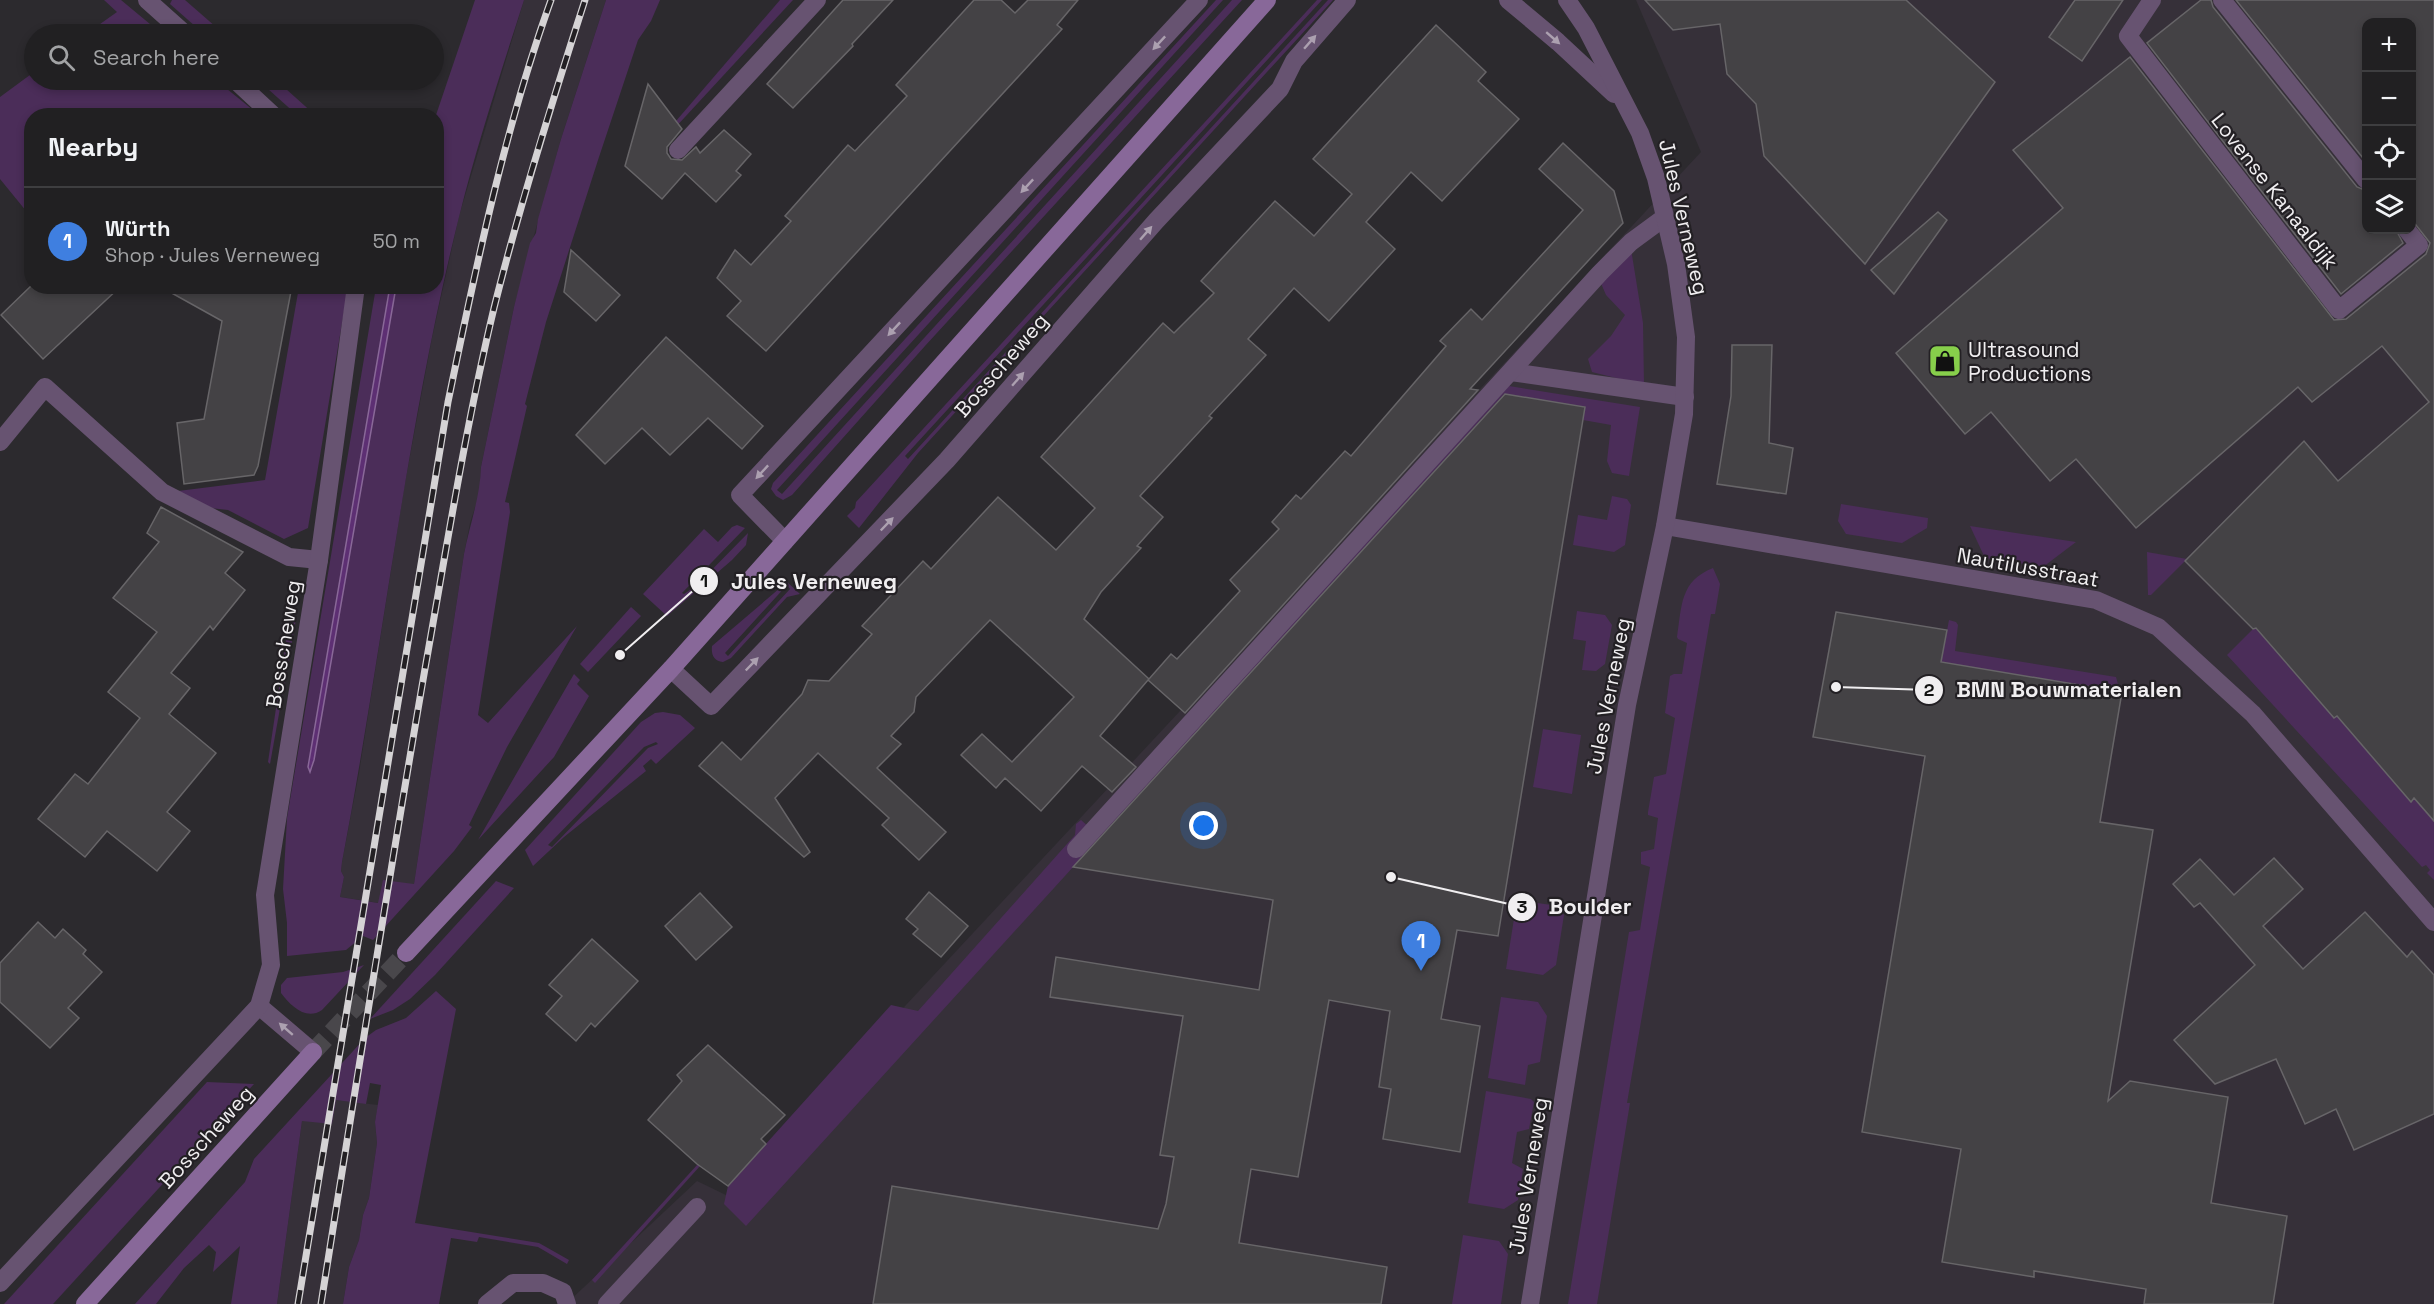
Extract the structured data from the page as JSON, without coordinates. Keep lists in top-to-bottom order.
{
  "streets": {
    "main road": ["Bosscheweg"],
    "street": ["Lovense Kanaaldijk", "Jules Verneweg", "Nautilusstraat"]
  },
  "crossings": [
    ["Jules Verneweg", "Nautilusstraat"]
  ],
  "places": {
    "shop": ["Ultrasound Productions"],
    "other": ["Jules Verneweg", "BMN Bouwmaterialen", "Boulder"]
  },
  "page": {
    "map_buttons": ["+", "−"],
    "search": "Search here",
    "heading": "Nearby",
    "list": [
      {
        "mark": "1",
        "name": "Würth",
        "note": "Shop · Jules Verneweg",
        "value": "50 m"
      }
    ],
    "pins": "1"
  }
}
